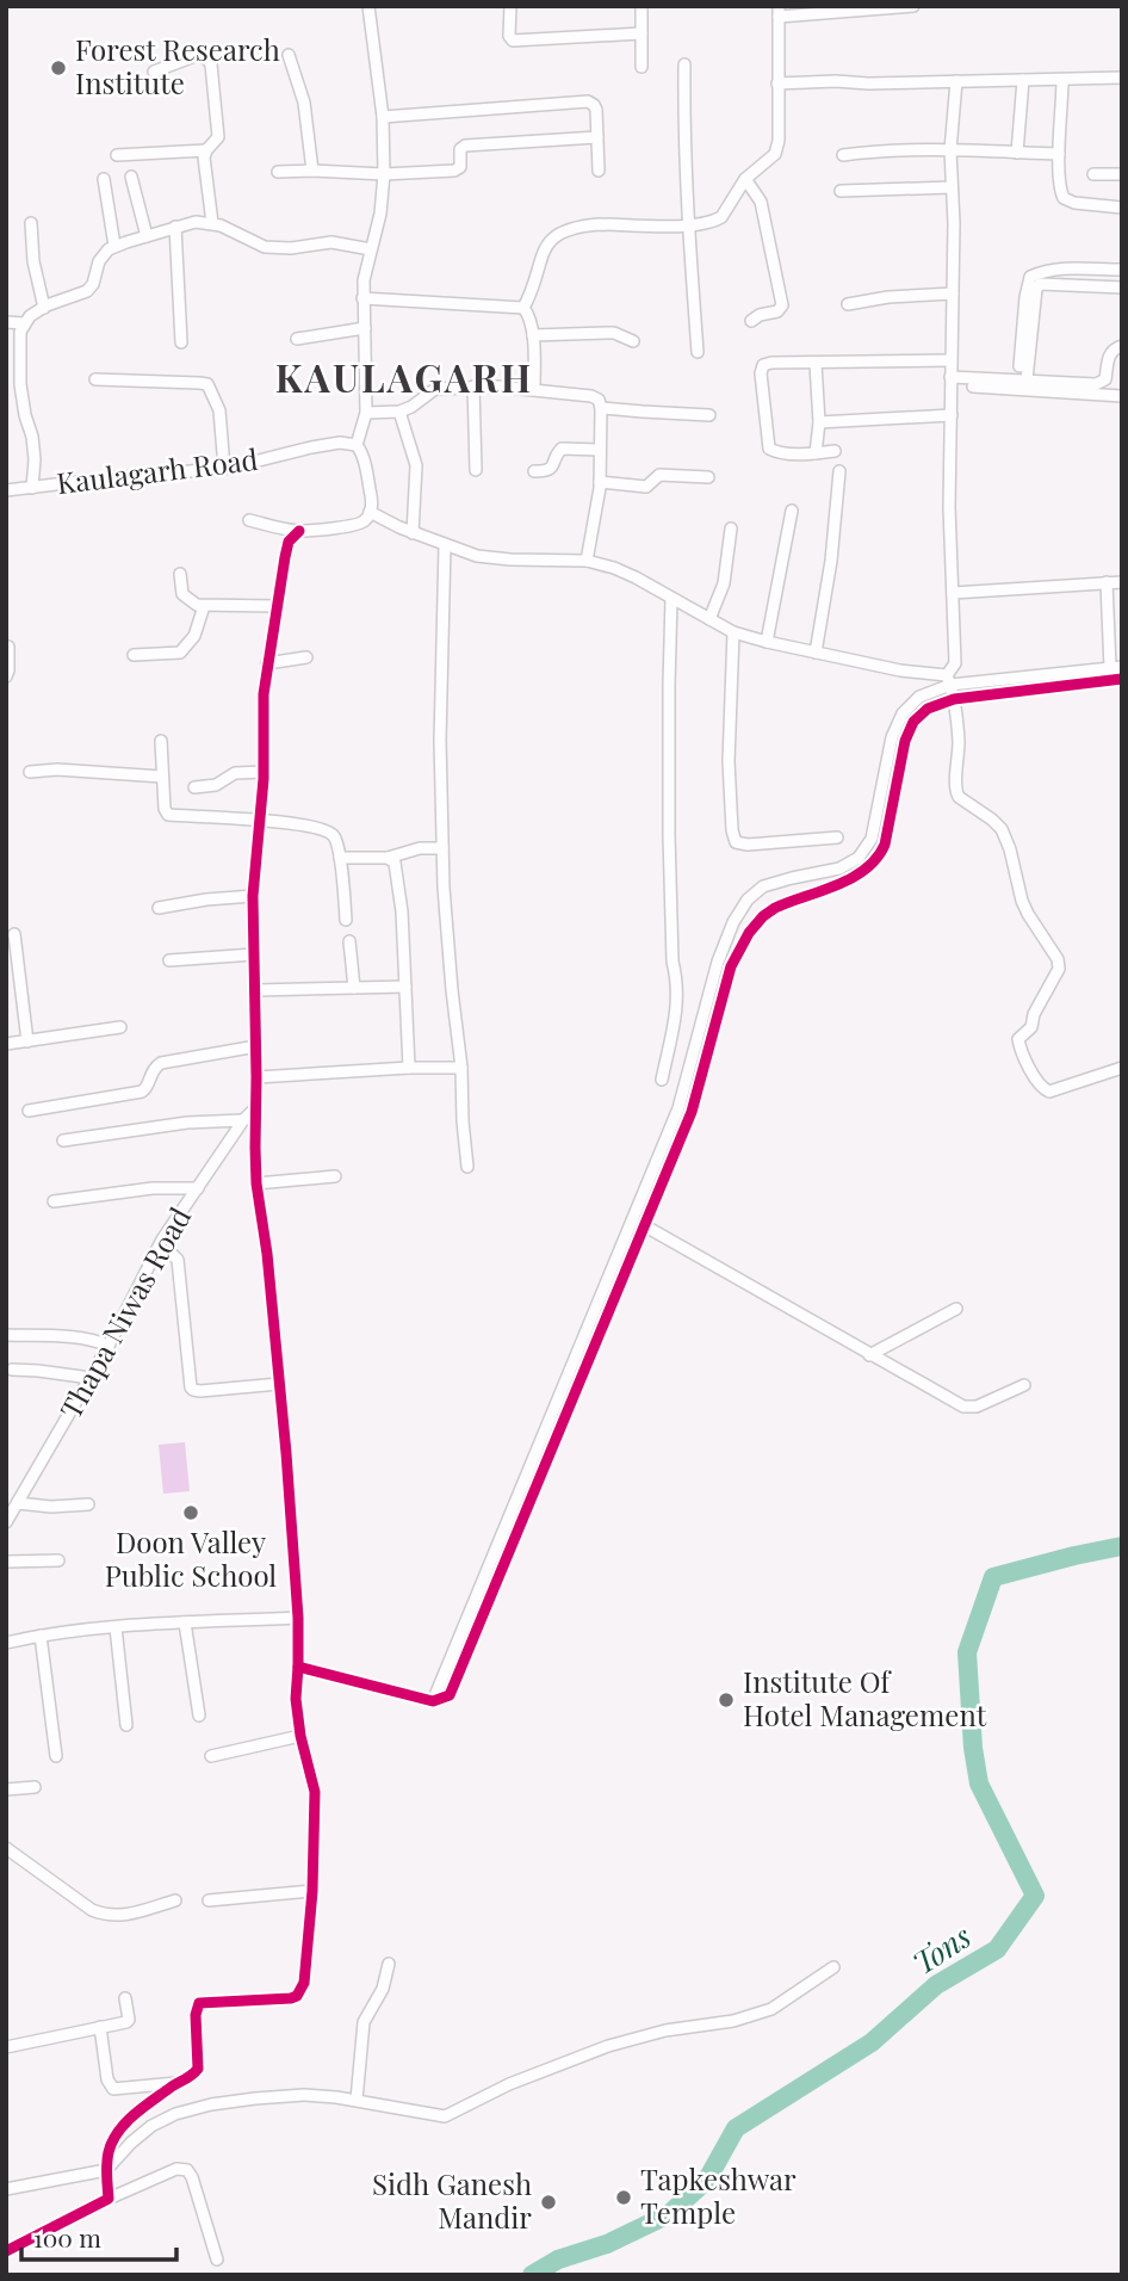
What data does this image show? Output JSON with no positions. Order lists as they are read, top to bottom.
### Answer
{
  "streets": {
    "street": ["Kaulagarh Road", "Thapa Niwas Road"]
  },
  "districts": ["KAULAGARH"],
  "water": ["Tons"],
  "places": [
    "Forest Research Institute",
    "Doon Valley Public School",
    "Institute Of Hotel Management",
    "Tapkeshwar Temple",
    "Sidh Ganesh Mandir"
  ],
  "scale_bar": "100 m"
}
